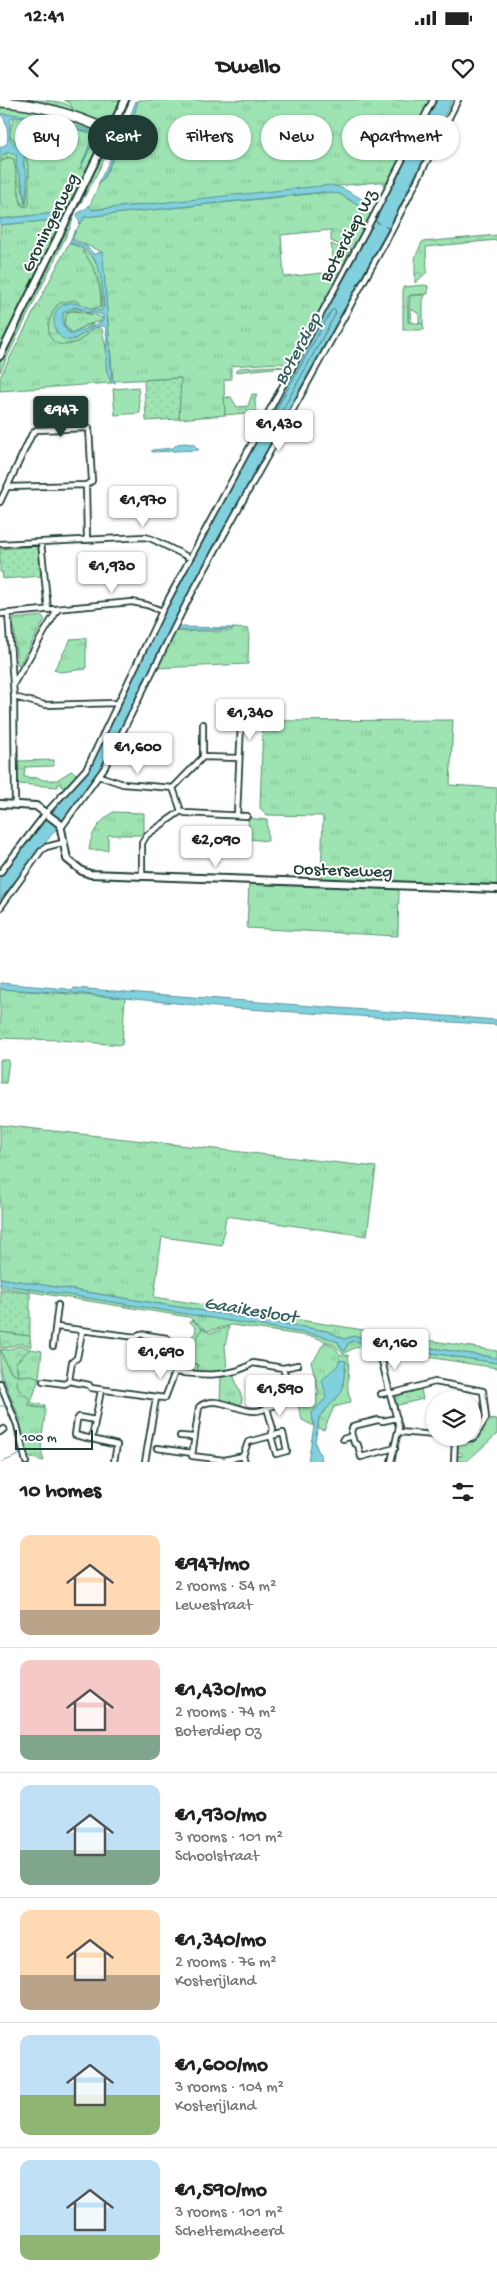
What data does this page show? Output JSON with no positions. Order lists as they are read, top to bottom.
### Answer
{
  "streets": {
    "street": ["Groningerweg", "Boterdiep Wz", "Oosterseweg"]
  },
  "water": ["Boterdiep", "Gaaikesloot"],
  "scale_bar": "100 m",
  "page": {
    "status": "12:41",
    "header": "Dwello",
    "chip": [
      "Buy",
      "Rent",
      "Filters",
      "New",
      "Apartment"
    ],
    "price": [
      "€947",
      "€1,430",
      "€1,970",
      "€1,930",
      "€1,340",
      "€1,600",
      "€2,090",
      "€1,160",
      "€1,690",
      "€1,590"
    ],
    "scale": "100 m",
    "heading": "10 homes",
    "list": [
      {
        "name": "€947/mo",
        "note": "2 rooms · 54 m² · Lewestraat"
      },
      {
        "name": "€1,430/mo",
        "note": "2 rooms · 74 m² · Boterdiep Oz"
      },
      {
        "name": "€1,930/mo",
        "note": "3 rooms · 101 m² · Schoolstraat"
      },
      {
        "name": "€1,340/mo",
        "note": "2 rooms · 76 m² · Kosterijland"
      },
      {
        "name": "€1,600/mo",
        "note": "3 rooms · 104 m² · Kosterijland"
      },
      {
        "name": "€1,590/mo",
        "note": "3 rooms · 101 m² · Scheltemaheerd"
      }
    ]
  }
}
